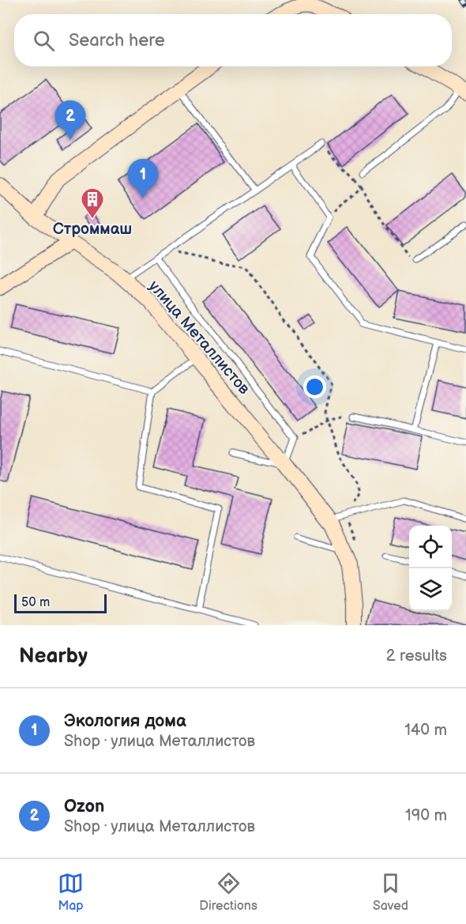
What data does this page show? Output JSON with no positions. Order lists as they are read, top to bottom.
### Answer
{
  "streets": {
    "main road": ["улица Металлистов"]
  },
  "places": {
    "building": ["Строммаш"]
  },
  "scale_bar": "50 m",
  "page": {
    "search": "Search here",
    "pins": ["2", "1"],
    "scale": "50 m",
    "heading": ["Nearby", "2 results"],
    "list": [
      {
        "mark": "1",
        "name": "Экология дома",
        "note": "Shop · улица Металлистов",
        "value": "140 m"
      },
      {
        "mark": "2",
        "name": "Ozon",
        "note": "Shop · улица Металлистов",
        "value": "190 m"
      }
    ],
    "nav": ["Map", "Directions", "Saved"]
  }
}
